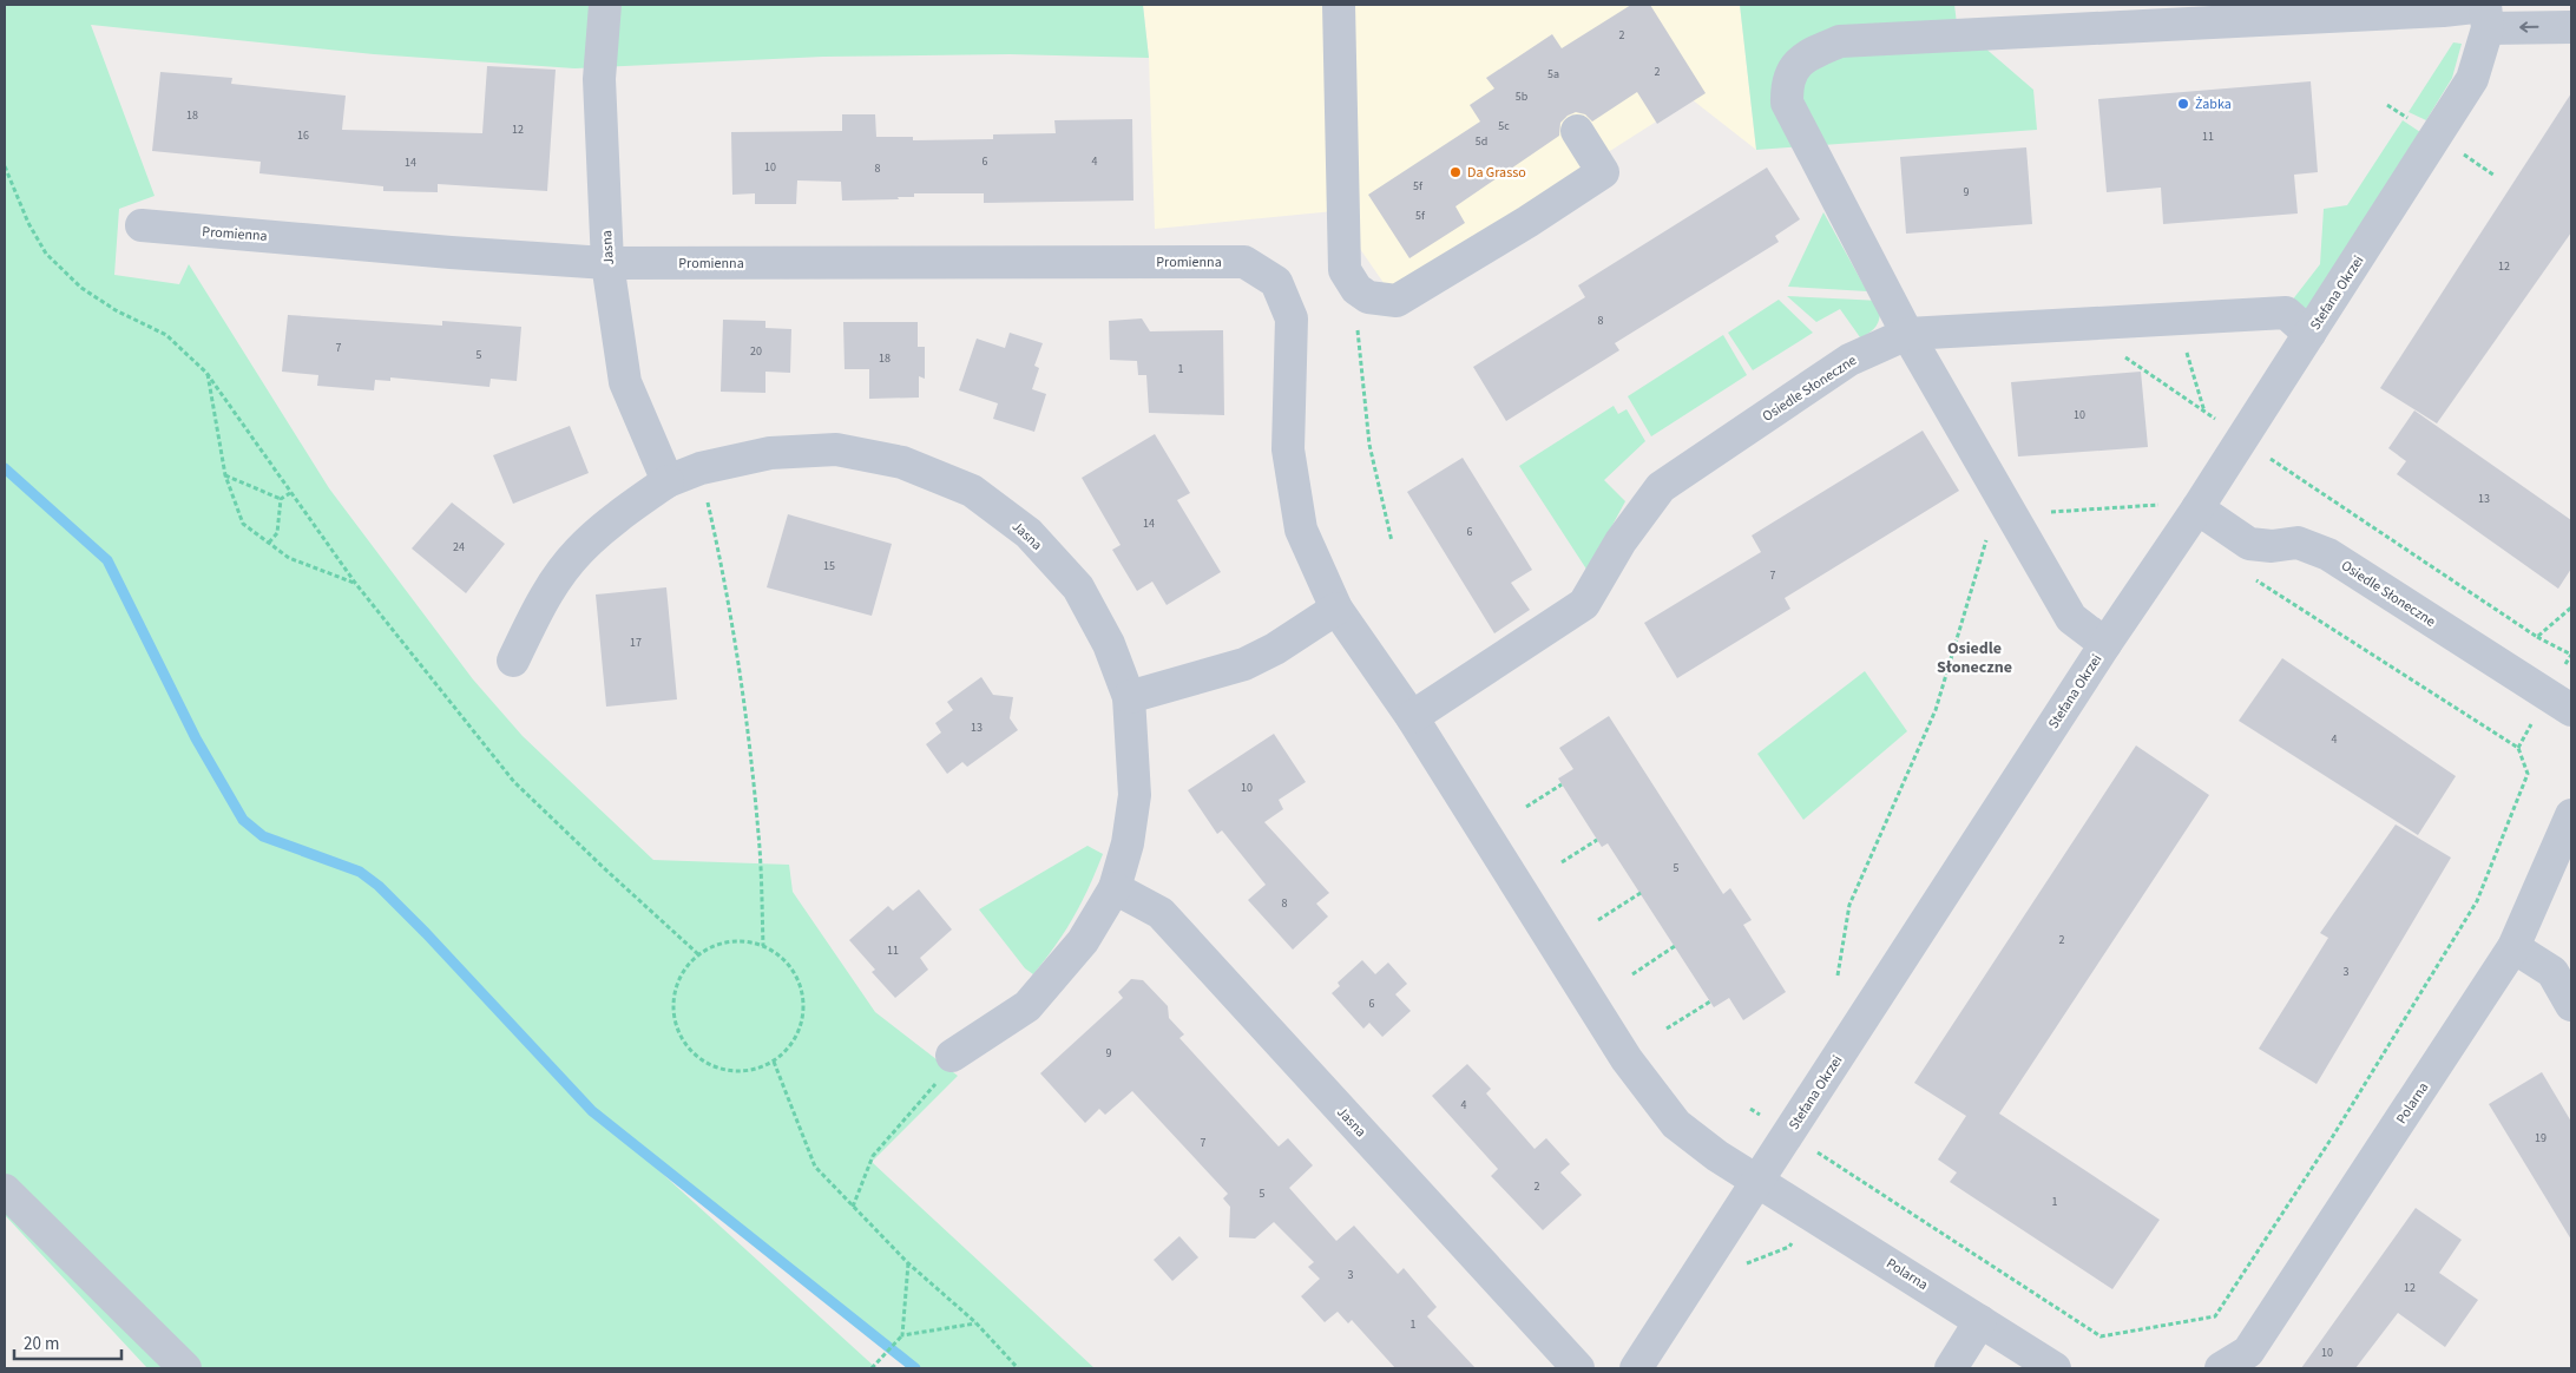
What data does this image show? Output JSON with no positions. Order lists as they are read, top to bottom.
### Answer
{
  "streets": {
    "street": [
      "Promienna",
      "Jasna",
      "Stefana Okrzei",
      "Osiedle Słoneczne",
      "Polarna"
    ]
  },
  "crossings": [
    ["Promienna", "Jasna"],
    ["Promienna", "Polarna"],
    ["Stefana Okrzei", "Osiedle Słoneczne"],
    ["Stefana Okrzei", "Polarna"],
    ["Osiedle Słoneczne", "Polarna"]
  ],
  "districts": ["Osiedle Słoneczne"],
  "places": ["Żabka", "Da Grasso"],
  "house_numbers": [
    "2",
    "2",
    "5a",
    "5b",
    "18",
    "5c",
    "12",
    "16",
    "11",
    "5d",
    "6",
    "4",
    "14",
    "10",
    "8",
    "5f",
    "9",
    "5f",
    "12",
    "8",
    "7",
    "20",
    "5",
    "18",
    "1",
    "10",
    "13",
    "14",
    "6",
    "24",
    "15",
    "7",
    "17",
    "13",
    "4",
    "10",
    "5",
    "8",
    "2",
    "11",
    "3",
    "6",
    "9",
    "4",
    "19",
    "7",
    "2",
    "5",
    "1",
    "3",
    "12",
    "1",
    "10"
  ],
  "scale_bar": "20 m"
}
